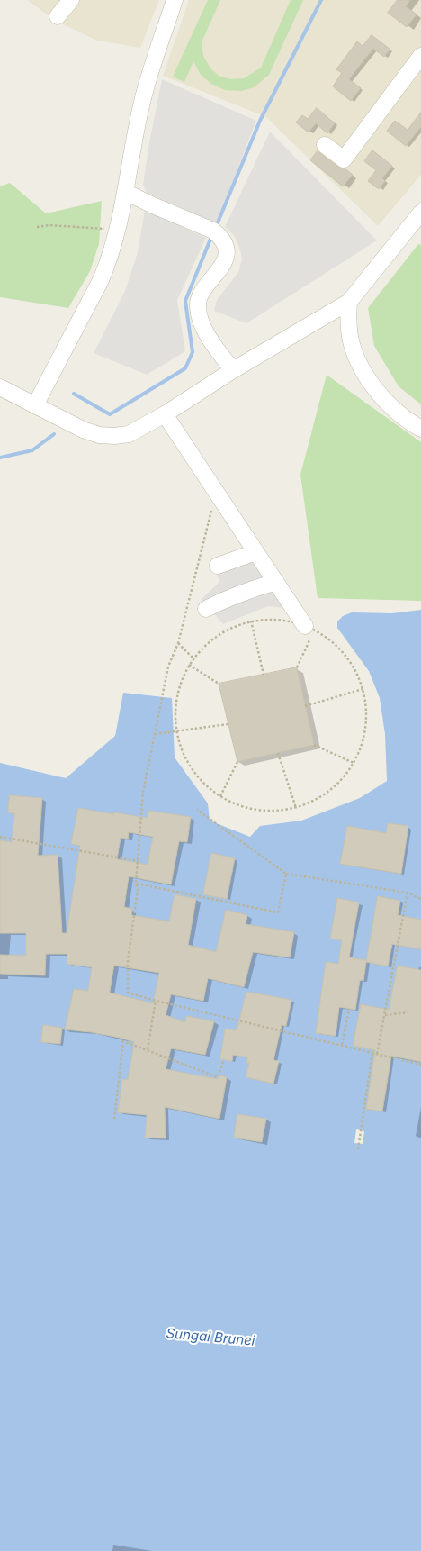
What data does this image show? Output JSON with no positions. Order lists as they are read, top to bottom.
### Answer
{
  "water": ["Sungai Brunei"]
}
